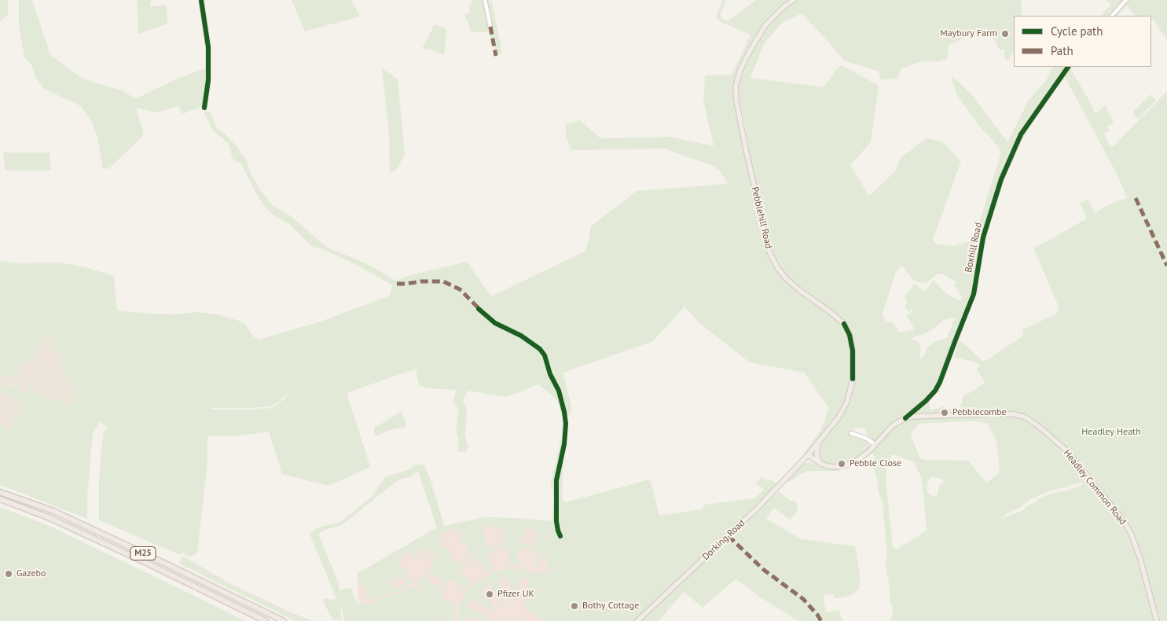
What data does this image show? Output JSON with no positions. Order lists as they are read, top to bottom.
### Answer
{
  "streets": {
    "highway": ["M25"],
    "main road": ["Pebblehill Road", "Headley Common Road", "Dorking Road"],
    "street": ["Boxhill Road"]
  },
  "crossings": [
    ["Pebblehill Road", "Headley Common Road"],
    ["Pebblehill Road", "Dorking Road"],
    ["Boxhill Road", "Headley Common Road"],
    ["Headley Common Road", "Dorking Road"]
  ],
  "parks": ["Headley Heath"],
  "places": [
    "Maybury Farm",
    "Pebblecombe",
    "Pebble Close",
    "Gazebo",
    "Pfizer UK",
    "Bothy Cottage"
  ],
  "legend": ["Cycle path", "Path"]
}
